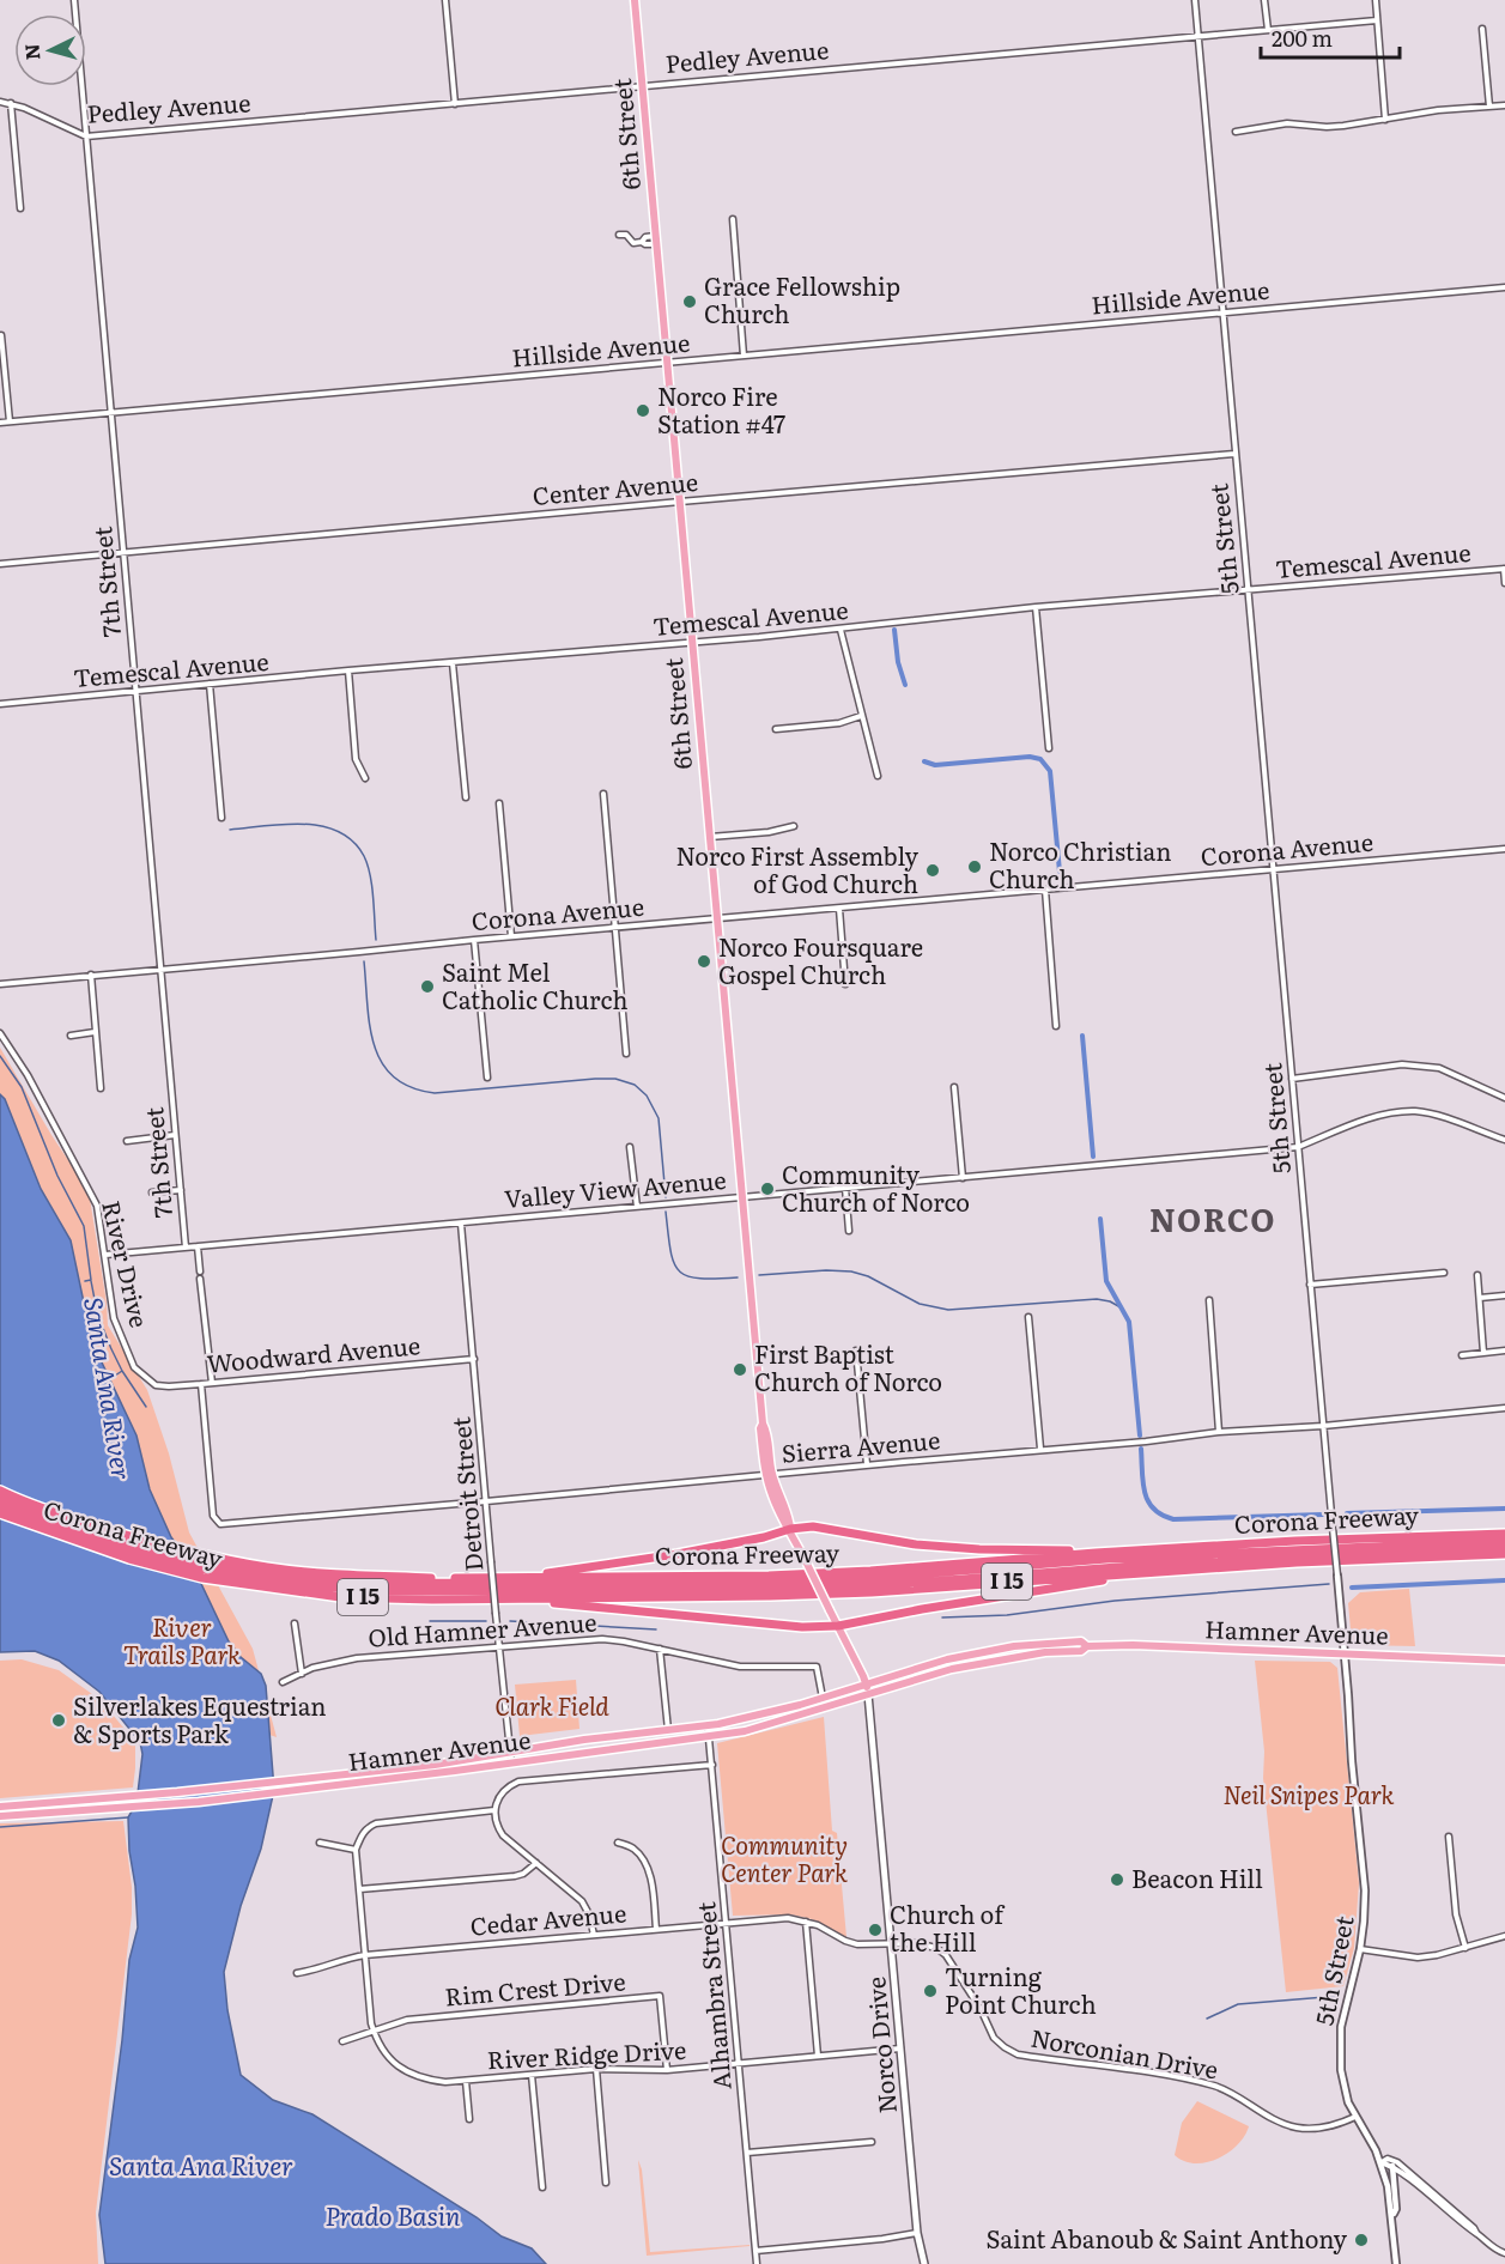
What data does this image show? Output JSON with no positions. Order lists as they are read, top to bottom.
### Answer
{
  "streets": {
    "highway": ["Corona Freeway", "I 15"],
    "main road": ["6th Street", "Hamner Avenue", "Norco Drive"],
    "street": [
      "Pedley Avenue",
      "Hillside Avenue",
      "Center Avenue",
      "5th Street",
      "Temescal Avenue",
      "7th Street",
      "Corona Avenue",
      "Valley View Avenue",
      "River Drive",
      "Woodward Avenue",
      "Sierra Avenue",
      "Detroit Street",
      "Old Hamner Avenue",
      "Cedar Avenue",
      "Rim Crest Drive",
      "Alhambra Street",
      "Norconian Drive",
      "River Ridge Drive"
    ]
  },
  "crossings": [
    ["Pedley Avenue", "6th Street"],
    ["Pedley Avenue", "5th Street"],
    ["Pedley Avenue", "7th Street"],
    ["6th Street", "Hillside Avenue"],
    ["6th Street", "Center Avenue"],
    ["6th Street", "Temescal Avenue"],
    ["6th Street", "Corona Avenue"],
    ["6th Street", "Valley View Avenue"],
    ["6th Street", "Sierra Avenue"],
    ["6th Street", "Hamner Avenue"],
    ["6th Street", "Norco Drive"],
    ["Hillside Avenue", "5th Street"],
    ["Hillside Avenue", "7th Street"],
    ["Center Avenue", "5th Street"],
    ["Center Avenue", "7th Street"],
    ["5th Street", "Temescal Avenue"],
    ["5th Street", "Corona Avenue"],
    ["5th Street", "Valley View Avenue"],
    ["5th Street", "Sierra Avenue"],
    ["5th Street", "Hamner Avenue"],
    ["5th Street", "Norconian Drive"],
    ["Temescal Avenue", "7th Street"],
    ["7th Street", "Corona Avenue"],
    ["7th Street", "Valley View Avenue"],
    ["Valley View Avenue", "River Drive"],
    ["Valley View Avenue", "Detroit Street"],
    ["River Drive", "Woodward Avenue"],
    ["Woodward Avenue", "Sierra Avenue"],
    ["Woodward Avenue", "Detroit Street"],
    ["Sierra Avenue", "Detroit Street"],
    ["Detroit Street", "Old Hamner Avenue"],
    ["Detroit Street", "Hamner Avenue"],
    ["Old Hamner Avenue", "Hamner Avenue"],
    ["Hamner Avenue", "Alhambra Street"],
    ["Hamner Avenue", "Norco Drive"],
    ["Cedar Avenue", "Alhambra Street"],
    ["Cedar Avenue", "Norconian Drive"],
    ["Cedar Avenue", "River Ridge Drive"],
    ["Rim Crest Drive", "River Ridge Drive"],
    ["Alhambra Street", "River Ridge Drive"],
    ["Norco Drive", "Norconian Drive"],
    ["Norco Drive", "River Ridge Drive"]
  ],
  "districts": ["NORCO"],
  "water": ["Santa Ana River", "Prado Basin"],
  "parks": [
    "River Trails Park",
    "Clark Field",
    "Neil Snipes Park",
    "Community Center Park"
  ],
  "places": [
    "Grace Fellowship Church",
    "Norco Fire Station #47",
    "Norco Christian Church",
    "Norco First Assembly of God Church",
    "Norco Foursquare Gospel Church",
    "Saint Mel Catholic Church",
    "Community Church of Norco",
    "First Baptist Church of Norco",
    "Silverlakes Equestrian & Sports Park",
    "Beacon Hill",
    "Church of the Hill",
    "Turning Point Church",
    "Saint Abanoub & Saint Anthony"
  ],
  "scale_bar": "200 m",
  "north": "left"
}
